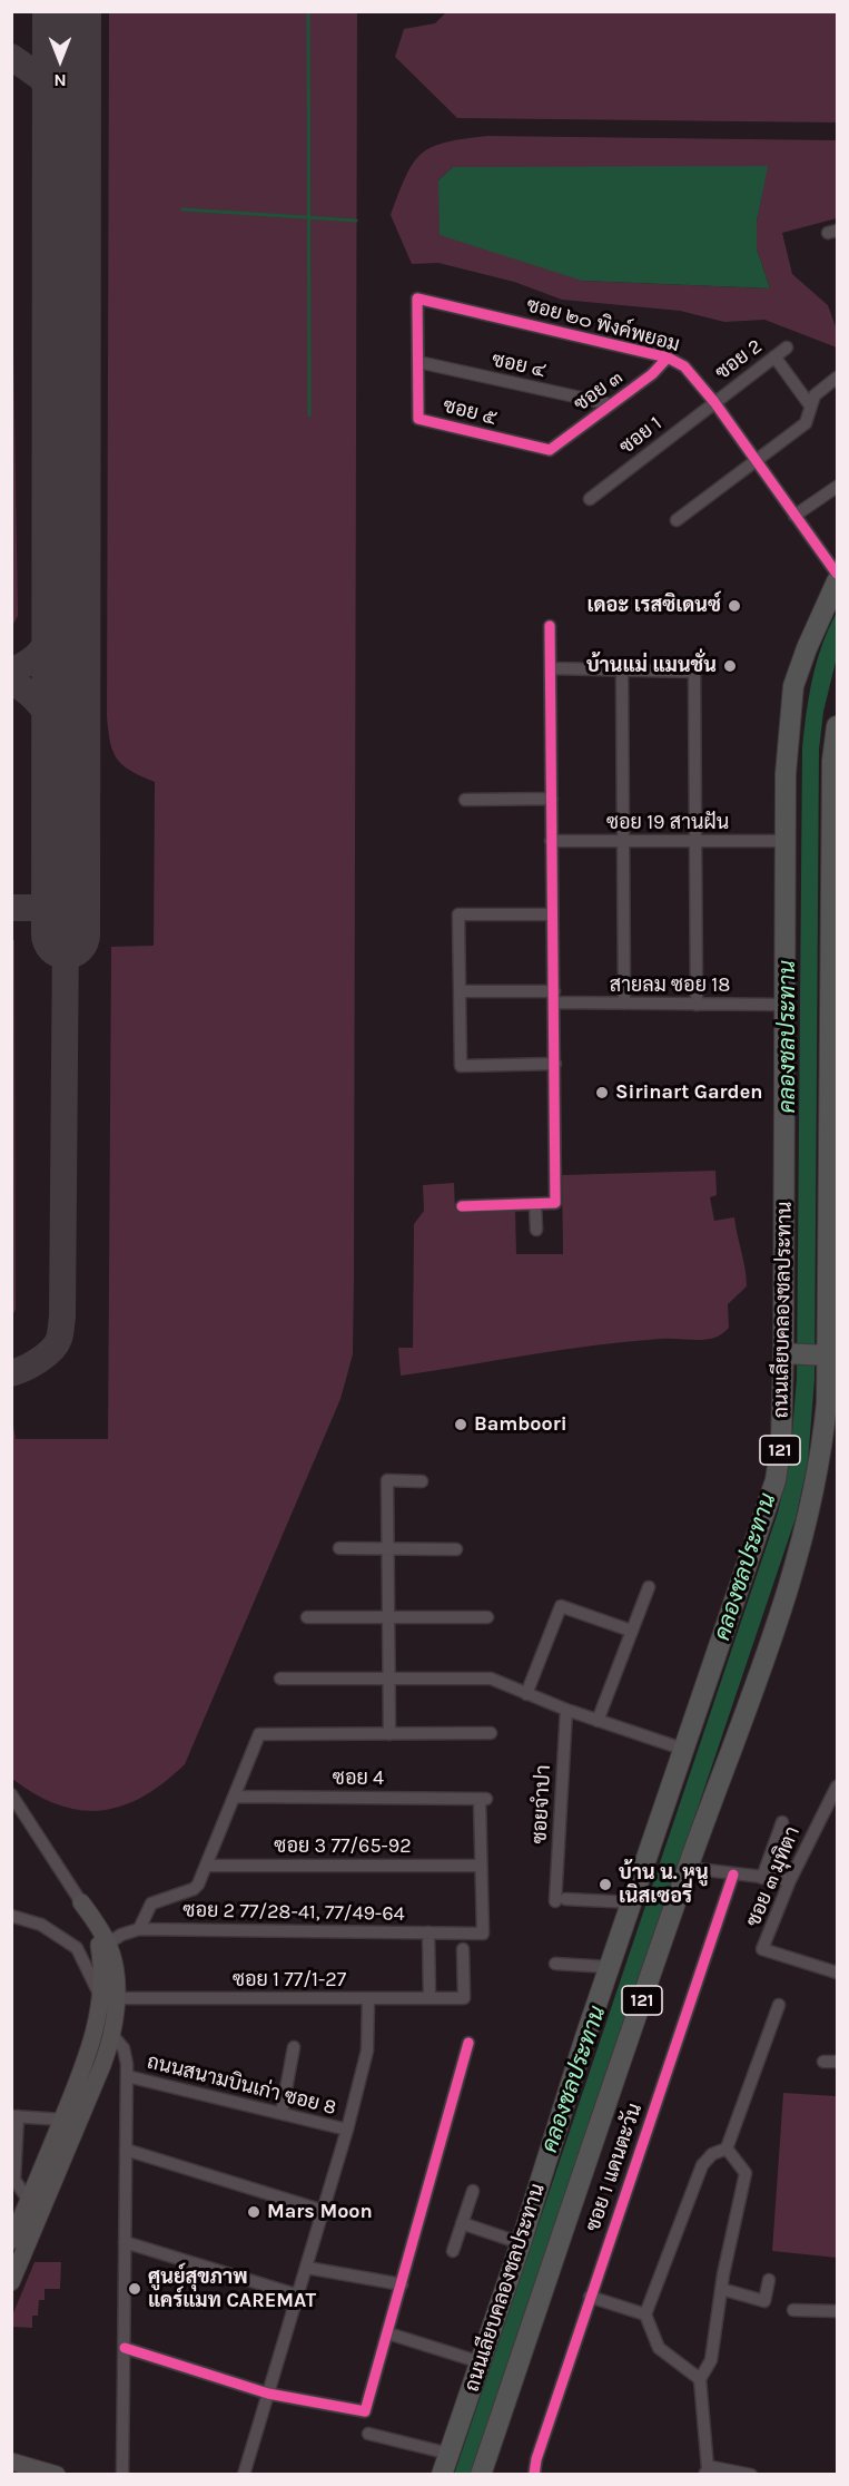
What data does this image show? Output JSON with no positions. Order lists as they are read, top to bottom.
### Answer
{
  "streets": {
    "main road": ["ถนนเลียบคลองชลประทาน", "121"],
    "street": [
      "ซอย ๒๐ พิงค์พยอม",
      "ซอย 2",
      "ซอย ๔",
      "ซอย ๓",
      "ซอย ๕",
      "ซอย 1",
      "ซอย 19 สานฝัน",
      "สายลม ซอย 18",
      "ซอย 4",
      "ซอยจำปา",
      "ซอย 3 77/65-92",
      "ซอย ๓ มุทิตา",
      "ซอย 2 77/28-41, 77/49-64",
      "ซอย 1 77/1-27",
      "ถนนสนามบินเก่า ซอย 8",
      "ซอย 1 แดนตะวัน"
    ]
  },
  "crossings": [
    ["ซอย ๒๐ พิงค์พยอม", "ซอย 2"],
    ["ซอย ๒๐ พิงค์พยอม", "ซอย ๓"],
    ["ซอย ๒๐ พิงค์พยอม", "ซอย ๕"],
    ["ซอย ๒๐ พิงค์พยอม", "ซอย 1"],
    ["ซอย 2", "ซอย 1"],
    ["ซอย ๔", "ซอย ๓"],
    ["ซอย ๔", "ซอย ๕"],
    ["ซอย ๓", "ซอย ๕"],
    ["ซอย 19 สานฝัน", "ถนนเลียบคลองชลประทาน"],
    ["สายลม ซอย 18", "ถนนเลียบคลองชลประทาน"],
    ["ถนนเลียบคลองชลประทาน", "ซอยจำปา"],
    ["ซอย 4", "ซอย 3 77/65-92"],
    ["ซอย 4", "ซอย 2 77/28-41, 77/49-64"],
    ["ซอย 3 77/65-92", "ซอย 2 77/28-41, 77/49-64"]
  ],
  "water": ["คลองชลประทาน"],
  "places": [
    "เดอะ เรสซิเดนซ์",
    "บ้านแม่ แมนชั่น",
    "Sirinart Garden",
    "Bamboori",
    "บ้าน น. หนู เนิสเซอรี่",
    "Mars Moon",
    "ศูนย์สุขภาพ แคร์แมท CAREMAT"
  ],
  "north": "bottom"
}
